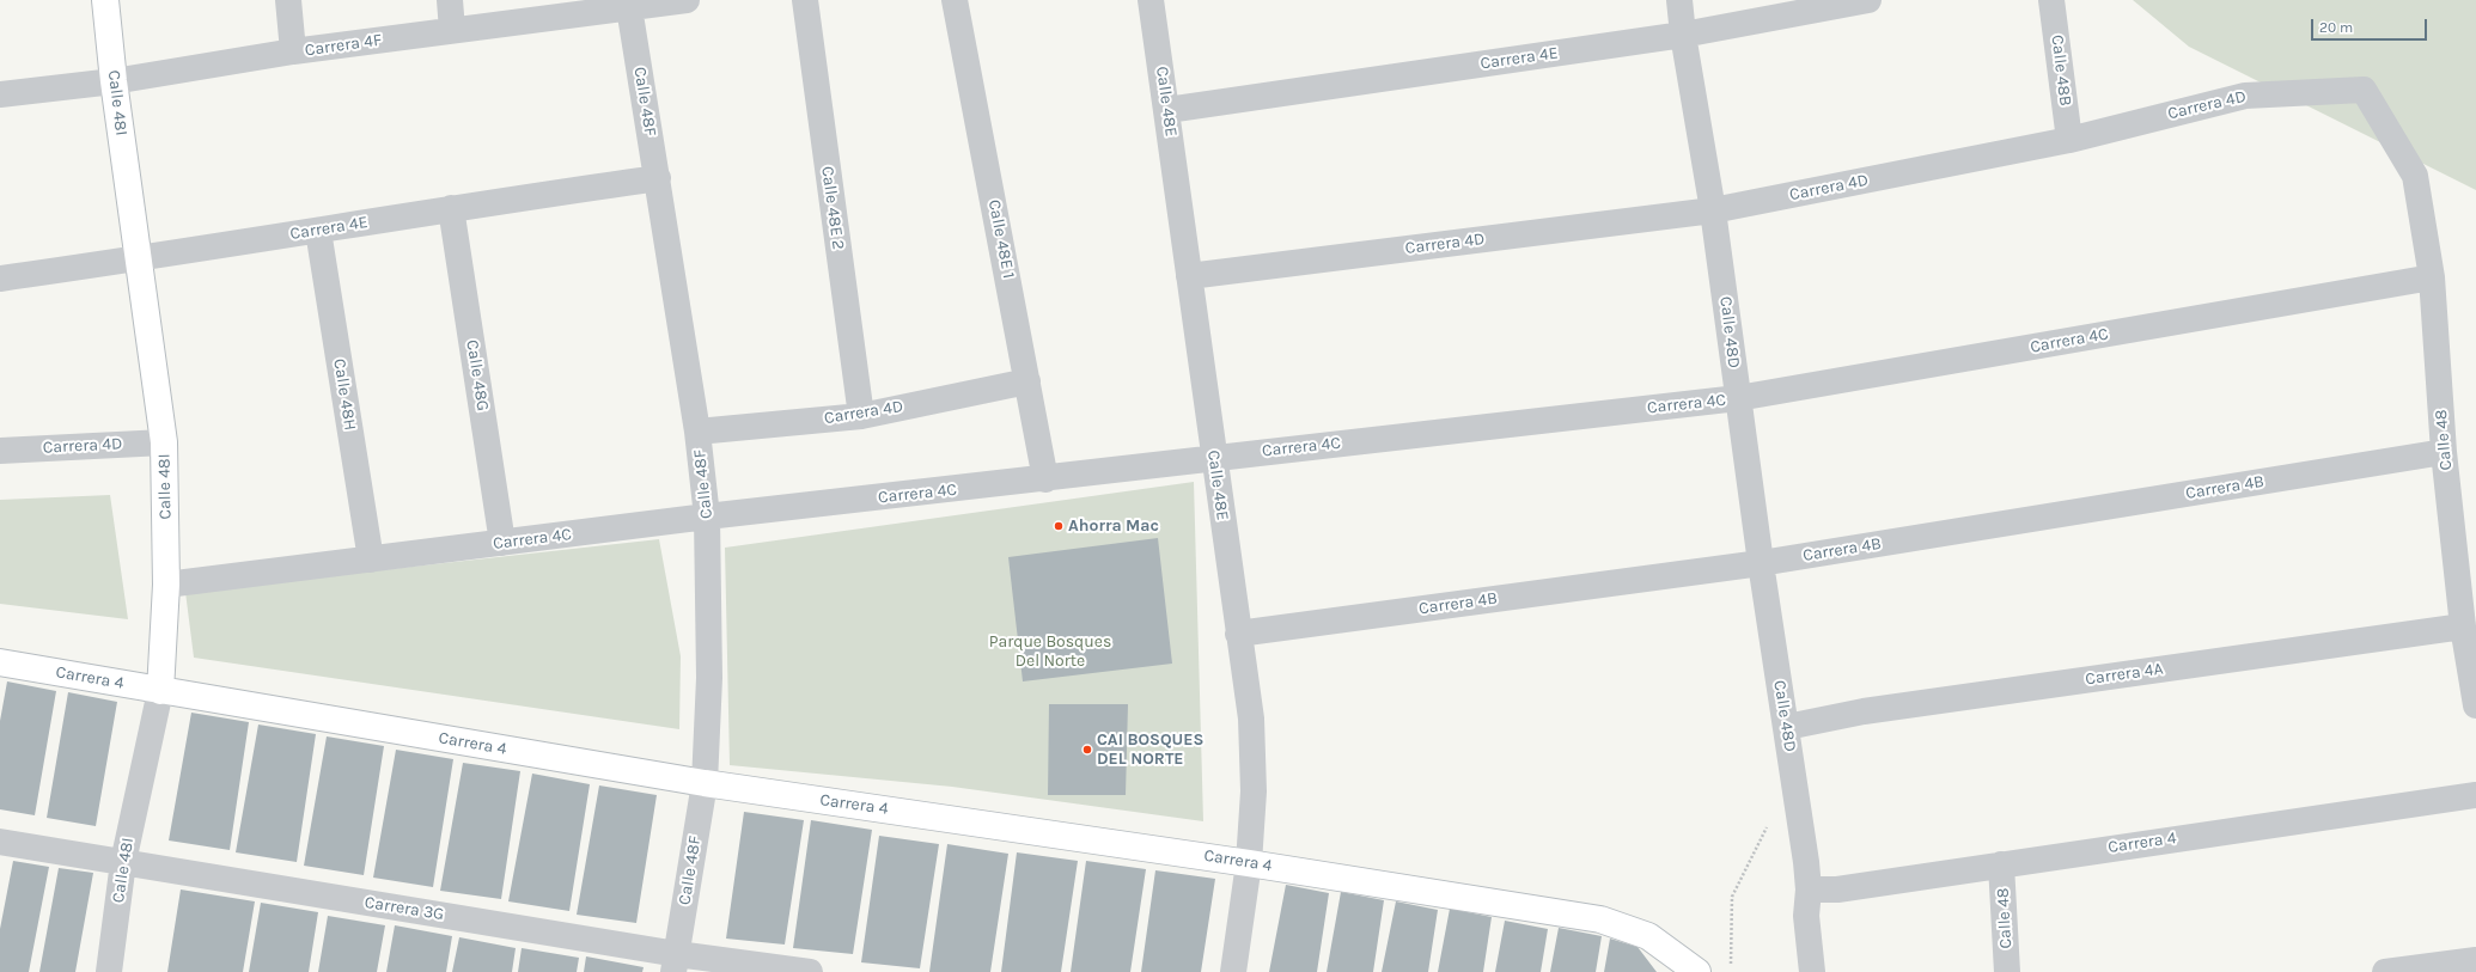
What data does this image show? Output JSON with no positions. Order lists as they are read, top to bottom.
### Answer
{
  "streets": {
    "main road": ["Calle 48I", "Carrera 4"],
    "street": [
      "Carrera 4F",
      "Carrera 4E",
      "Calle 48B",
      "Calle 48F",
      "Calle 48E",
      "Carrera 4D",
      "Calle 48E 2",
      "Calle 48E 1",
      "Calle 48D",
      "Carrera 4C",
      "Calle 48G",
      "Calle 48H",
      "Calle 48",
      "Carrera 4B",
      "Carrera 4A",
      "Carrera 3G"
    ]
  },
  "crossings": [
    ["Carrera 4F", "Calle 48F"],
    ["Carrera 4F", "Calle 48I"],
    ["Carrera 4E", "Calle 48F"],
    ["Carrera 4E", "Calle 48E"],
    ["Carrera 4E", "Calle 48I"],
    ["Carrera 4E", "Calle 48D"],
    ["Carrera 4E", "Calle 48G"],
    ["Carrera 4E", "Calle 48H"],
    ["Calle 48B", "Carrera 4D"],
    ["Calle 48F", "Carrera 4D"],
    ["Calle 48F", "Carrera 4C"],
    ["Calle 48F", "Carrera 4"],
    ["Calle 48F", "Carrera 3G"],
    ["Calle 48E", "Carrera 4D"],
    ["Calle 48E", "Carrera 4C"],
    ["Calle 48E", "Carrera 4B"],
    ["Calle 48E", "Carrera 4"],
    ["Calle 48I", "Carrera 4D"],
    ["Calle 48I", "Carrera 4C"],
    ["Calle 48I", "Carrera 4"],
    ["Calle 48I", "Carrera 3G"],
    ["Carrera 4D", "Calle 48E 2"],
    ["Carrera 4D", "Calle 48E 1"],
    ["Carrera 4D", "Calle 48D"],
    ["Carrera 4D", "Calle 48"],
    ["Calle 48E 1", "Carrera 4C"],
    ["Calle 48D", "Carrera 4C"],
    ["Calle 48D", "Carrera 4B"],
    ["Calle 48D", "Carrera 4A"],
    ["Calle 48D", "Carrera 4"],
    ["Carrera 4C", "Calle 48G"],
    ["Carrera 4C", "Calle 48H"],
    ["Carrera 4C", "Calle 48"],
    ["Calle 48", "Carrera 4B"],
    ["Calle 48", "Carrera 4A"],
    ["Calle 48", "Carrera 4"]
  ],
  "parks": ["Parque Bosques Del Norte"],
  "places": ["Ahorra Mac", "CAI BOSQUES DEL NORTE"],
  "scale_bar": "20 m"
}
